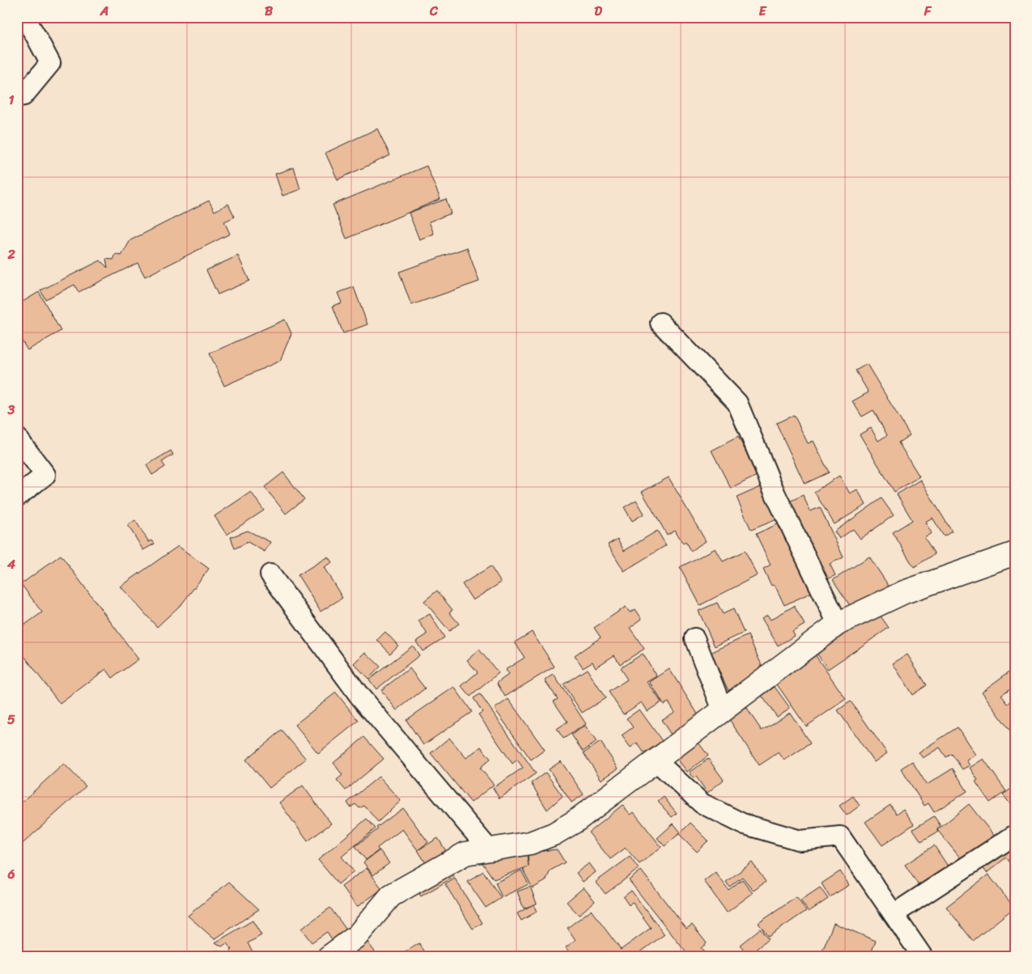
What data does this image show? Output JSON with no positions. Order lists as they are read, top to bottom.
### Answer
{
  "grid": {
    "columns": [
      "A",
      "B",
      "C",
      "D",
      "E",
      "F"
    ],
    "rows": [
      "1",
      "2",
      "3",
      "4",
      "5",
      "6"
    ]
  }
}
